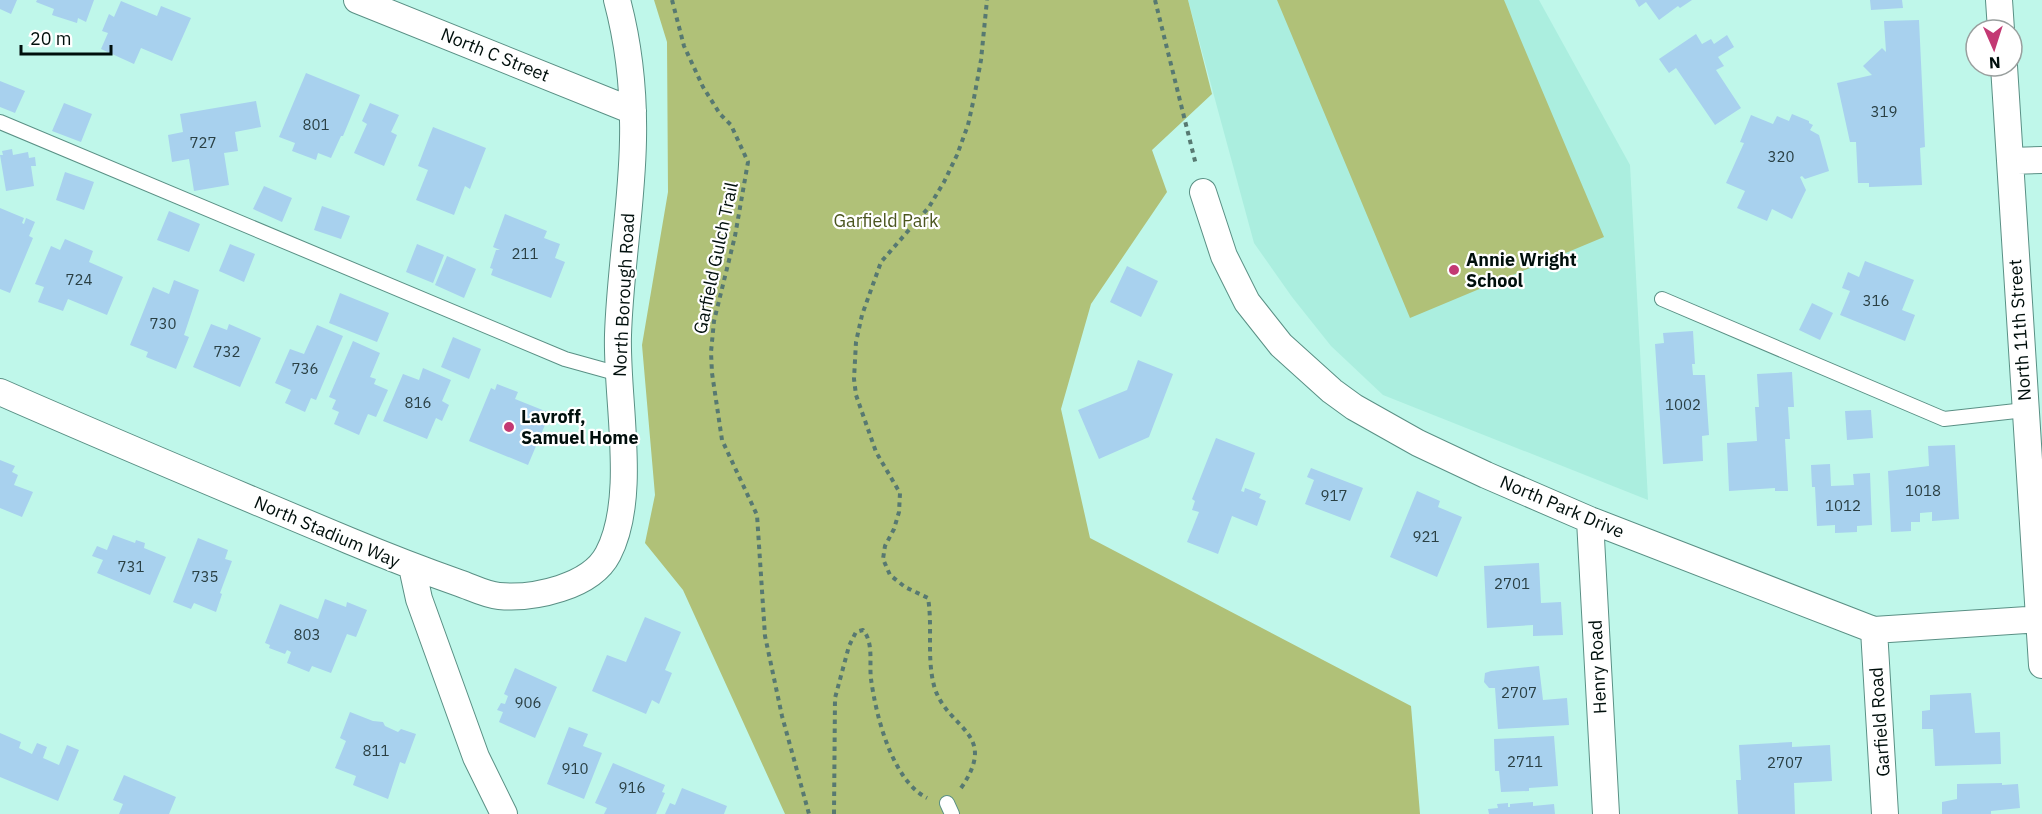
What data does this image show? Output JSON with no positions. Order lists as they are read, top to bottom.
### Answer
{
  "streets": {
    "street": [
      "North C Street",
      "North Borough Road",
      "North 11th Street",
      "North Park Drive",
      "North Stadium Way",
      "Henry Road",
      "Garfield Road"
    ],
    "path": ["Garfield Gulch Trail"]
  },
  "crossings": [
    ["North C Street", "North Borough Road"],
    ["North Borough Road", "North Stadium Way"],
    ["North 11th Street", "North Park Drive"],
    ["North Park Drive", "Henry Road"],
    ["North Park Drive", "Garfield Road"]
  ],
  "parks": ["Garfield Park"],
  "places": ["Annie Wright School", "Lavroff, Samuel Home"],
  "house_numbers": [
    "319",
    "801",
    "727",
    "320",
    "211",
    "724",
    "316",
    "730",
    "732",
    "736",
    "816",
    "1002",
    "1018",
    "917",
    "1012",
    "921",
    "731",
    "735",
    "2701",
    "803",
    "2707",
    "906",
    "811",
    "2711",
    "2707",
    "910",
    "916"
  ],
  "scale_bar": "20 m",
  "north": "bottom"
}
